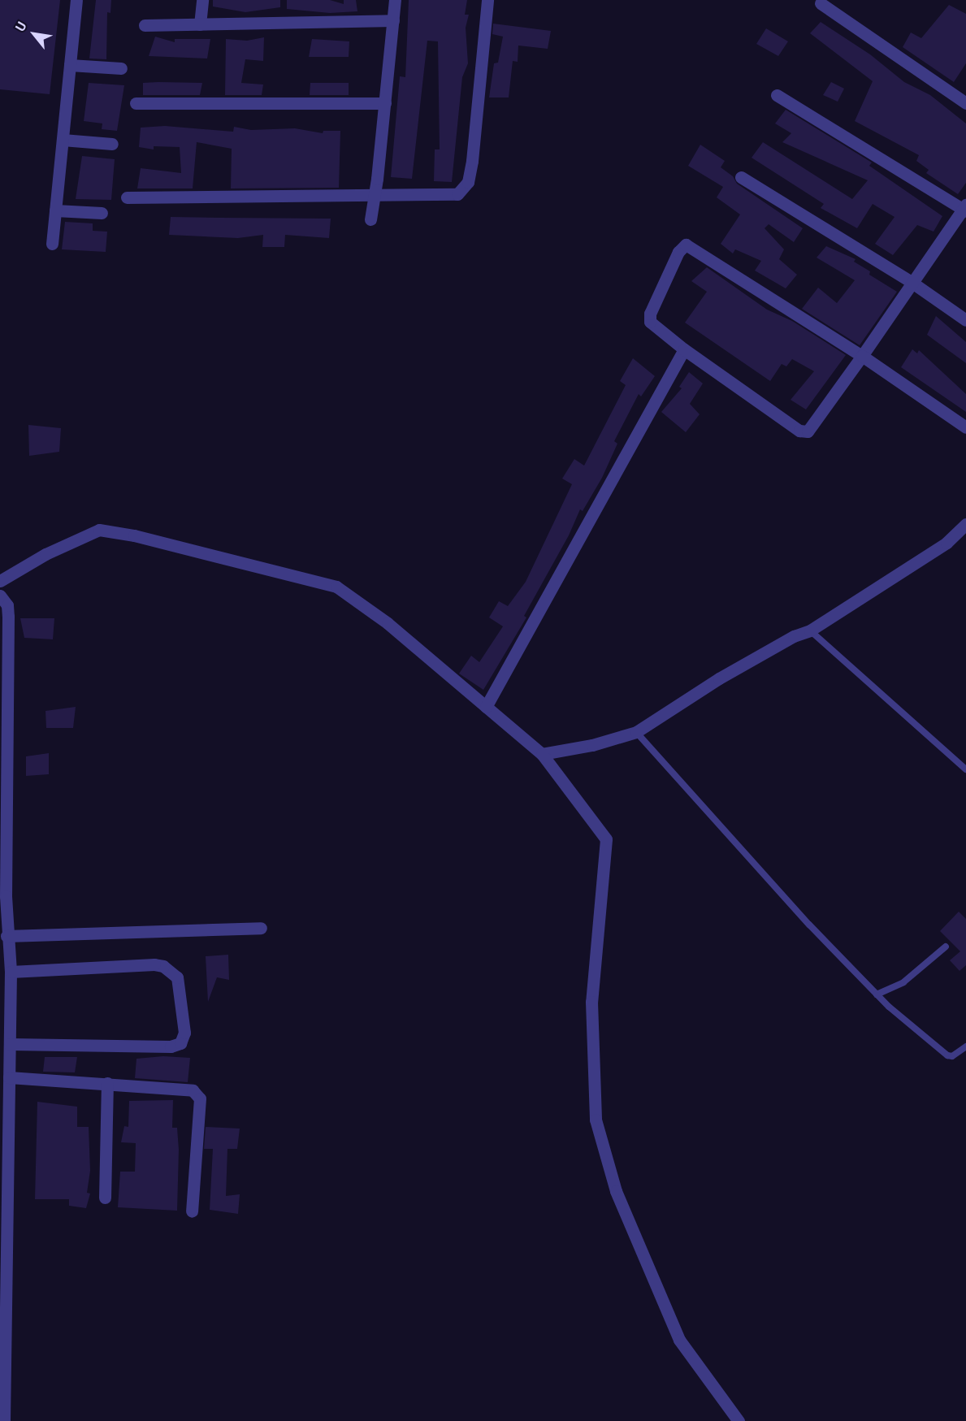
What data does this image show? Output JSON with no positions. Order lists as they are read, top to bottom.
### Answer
{
  "north": "top left"
}
